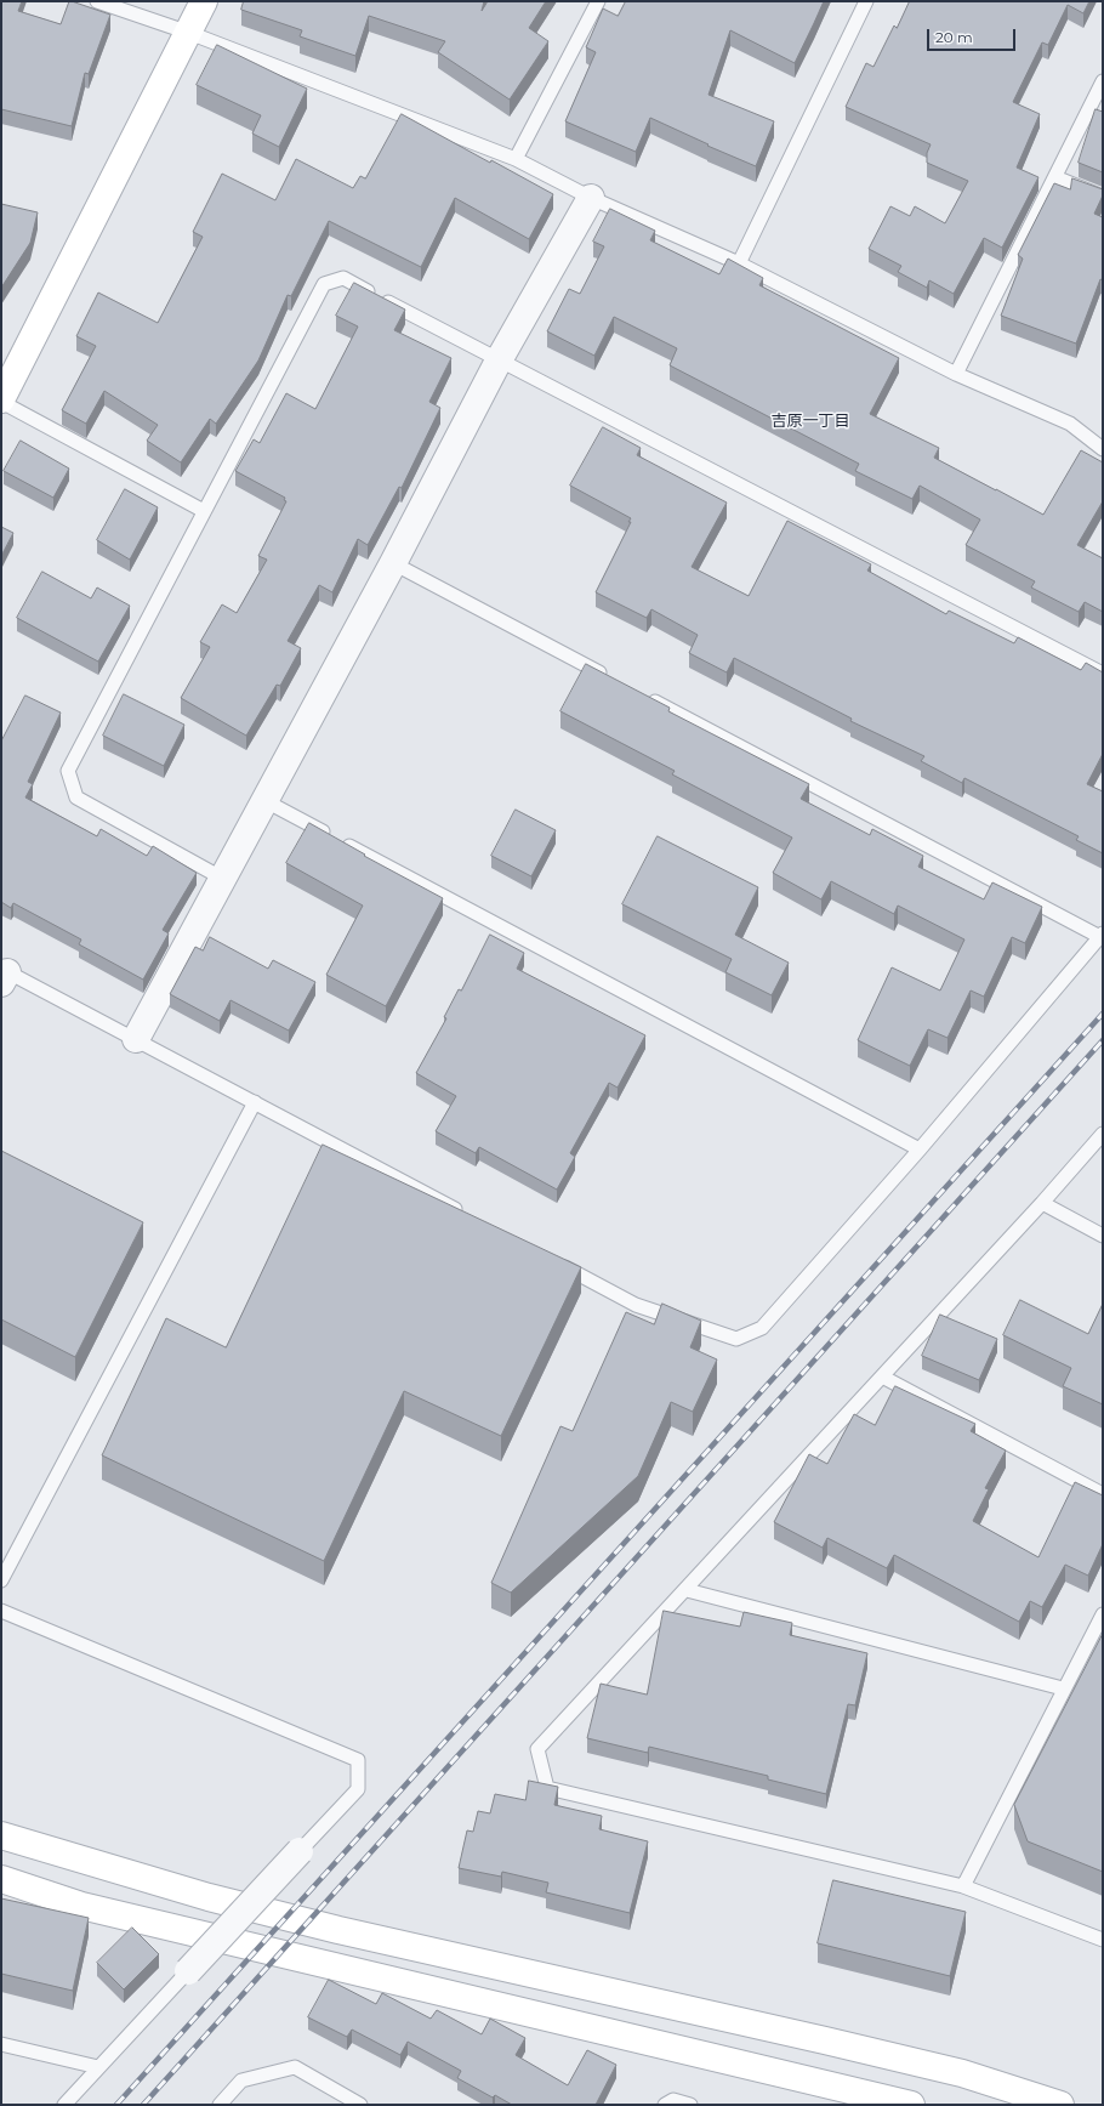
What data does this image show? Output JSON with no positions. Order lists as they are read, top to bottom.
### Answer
{
  "districts": ["吉原一丁目"],
  "scale_bar": "20 m"
}
